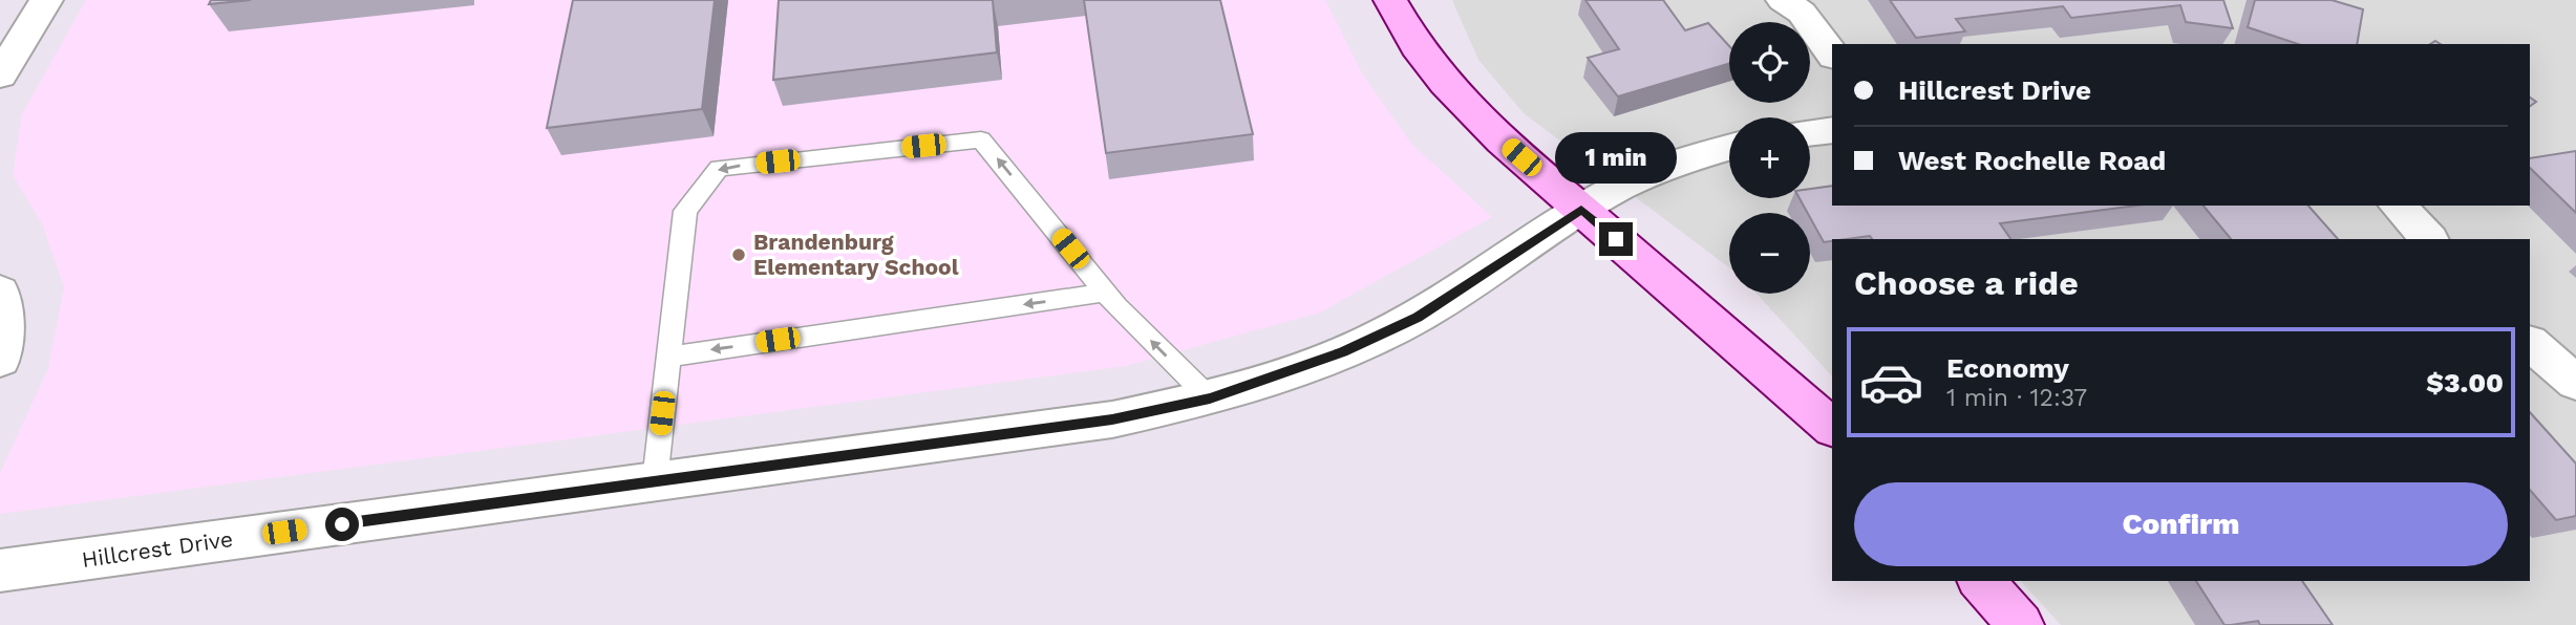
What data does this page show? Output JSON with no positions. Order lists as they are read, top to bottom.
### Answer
{
  "streets": {
    "street": ["Hillcrest Drive"]
  },
  "places": ["Brandenburg Elementary School"],
  "page": {
    "map_buttons": ["+", "−"],
    "banner": ["Hillcrest Drive", "West Rochelle Road"],
    "bubble": "1 min",
    "heading": "Choose a ride",
    "list": [
      {
        "name": "Economy",
        "note": "1 min · 12:37",
        "value": "$3.00"
      }
    ],
    "buttons": "Confirm"
  }
}
